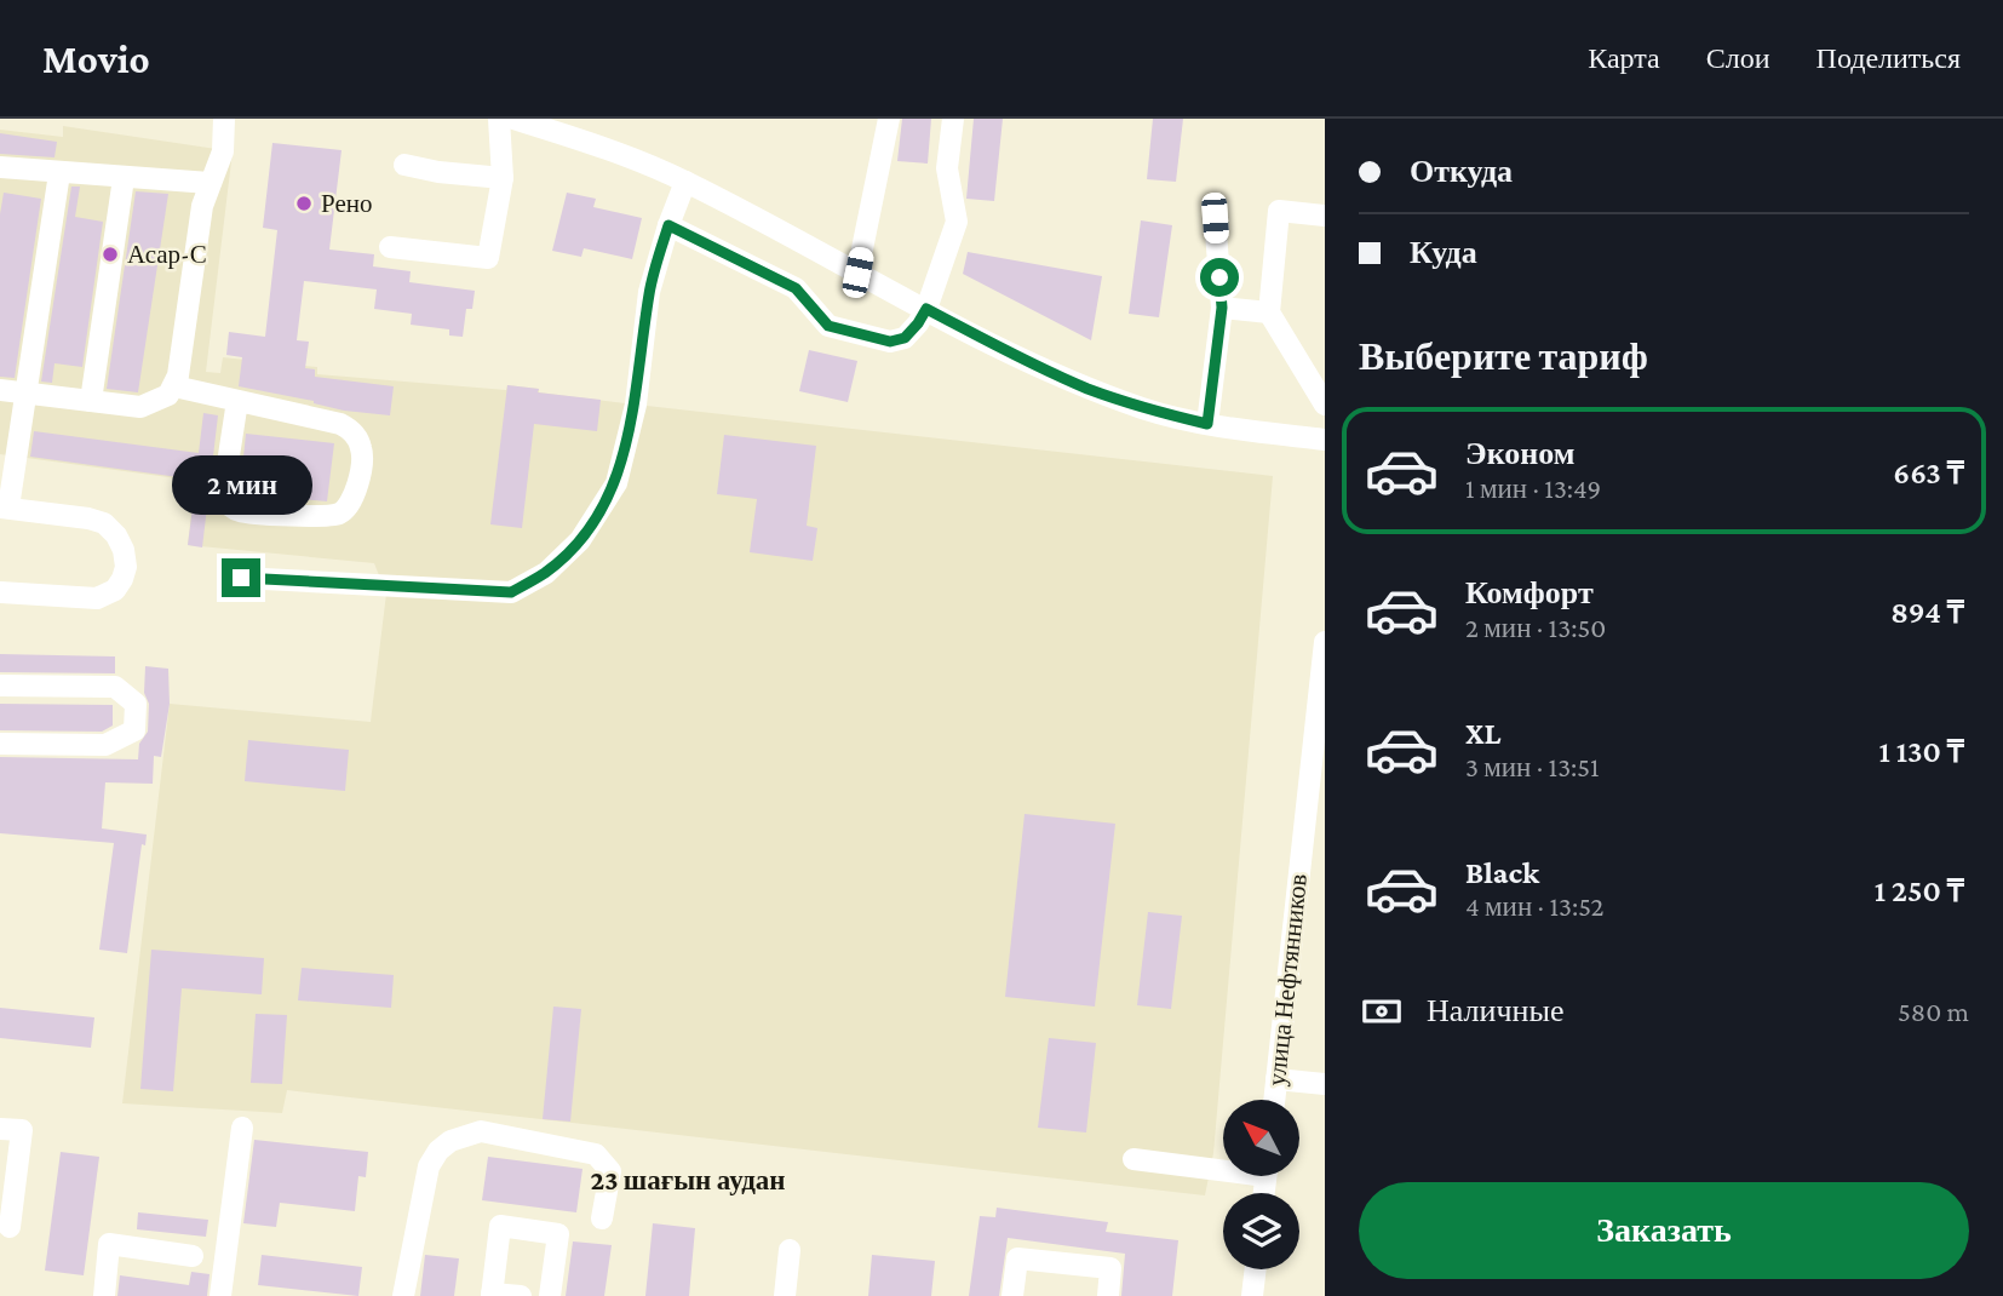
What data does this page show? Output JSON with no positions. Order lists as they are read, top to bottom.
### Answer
{
  "streets": {
    "street": ["улица Нефтянников"]
  },
  "districts": ["23 шағын аудан"],
  "places": ["Рено", "Асар-С"],
  "north": "top left",
  "page": {
    "header": "Movio",
    "nav": ["Карта", "Слои", "Поделиться"],
    "banner": ["Откуда", "Куда"],
    "heading": "Выберите тариф",
    "list": [
      {
        "name": "Эконом",
        "note": "1 мин · 13:49",
        "value": "663 ₸"
      },
      {
        "name": "Комфорт",
        "note": "2 мин · 13:50",
        "value": "894 ₸"
      },
      {
        "name": "XL",
        "note": "3 мин · 13:51",
        "value": "1 130 ₸"
      },
      {
        "name": "Black",
        "note": "4 мин · 13:52",
        "value": "1 250 ₸"
      }
    ],
    "bubble": "2 мин",
    "pay": ["Наличные", "580 m"],
    "buttons": "Заказать"
  }
}
